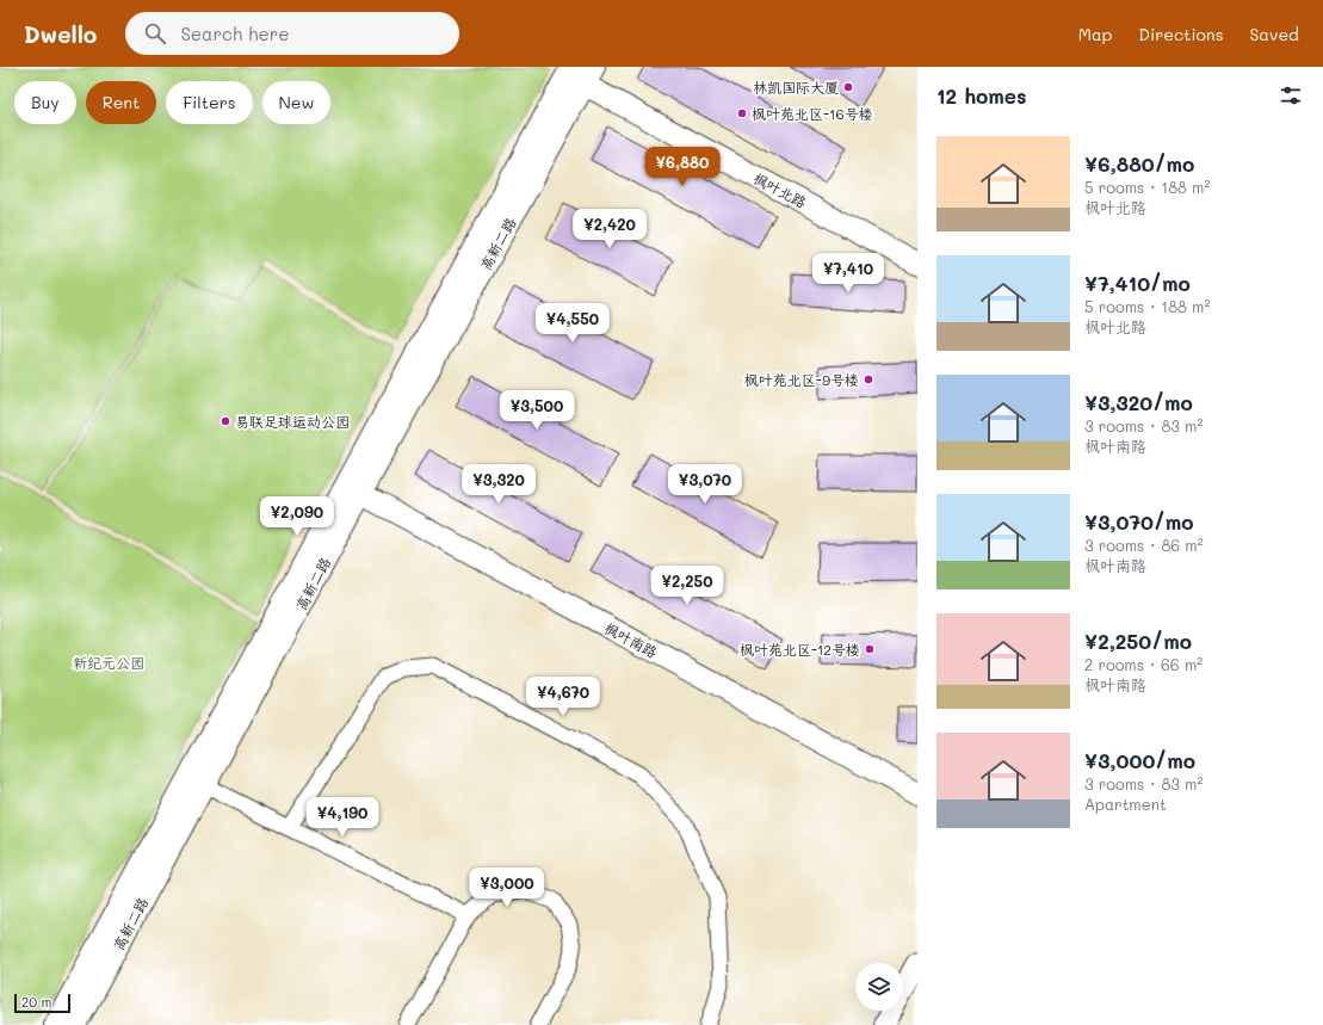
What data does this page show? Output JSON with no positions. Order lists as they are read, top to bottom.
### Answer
{
  "streets": {
    "street": ["枫叶北路", "高新二路", "枫叶南路"]
  },
  "crossings": [
    ["枫叶北路", "高新二路"],
    ["高新二路", "枫叶南路"]
  ],
  "parks": ["新纪元公园"],
  "places": [
    "林凯国际大厦",
    "枫叶苑北区-16号楼",
    "枫叶苑北区-9号楼",
    "易联足球运动公园",
    "枫叶苑北区-12号楼"
  ],
  "scale_bar": "20 m",
  "page": {
    "header": "Dwello",
    "search": "Search here",
    "nav": ["Map", "Directions", "Saved"],
    "heading": "12 homes",
    "chip": [
      "Buy",
      "Rent",
      "Filters",
      "New"
    ],
    "list": [
      {
        "name": "¥6,880/mo",
        "note": "5 rooms · 188 m² · 枫叶北路"
      },
      {
        "name": "¥7,410/mo",
        "note": "5 rooms · 188 m² · 枫叶北路"
      },
      {
        "name": "¥3,320/mo",
        "note": "3 rooms · 83 m² · 枫叶南路"
      },
      {
        "name": "¥3,070/mo",
        "note": "3 rooms · 86 m² · 枫叶南路"
      },
      {
        "name": "¥2,250/mo",
        "note": "2 rooms · 66 m² · 枫叶南路"
      },
      {
        "name": "¥3,000/mo",
        "note": "3 rooms · 83 m² · Apartment"
      }
    ],
    "price": [
      "¥6,880",
      "¥2,420",
      "¥7,410",
      "¥4,550",
      "¥3,500",
      "¥3,320",
      "¥3,070",
      "¥2,090",
      "¥2,250",
      "¥4,670",
      "¥4,190",
      "¥3,000"
    ],
    "scale": "20 m"
  }
}
